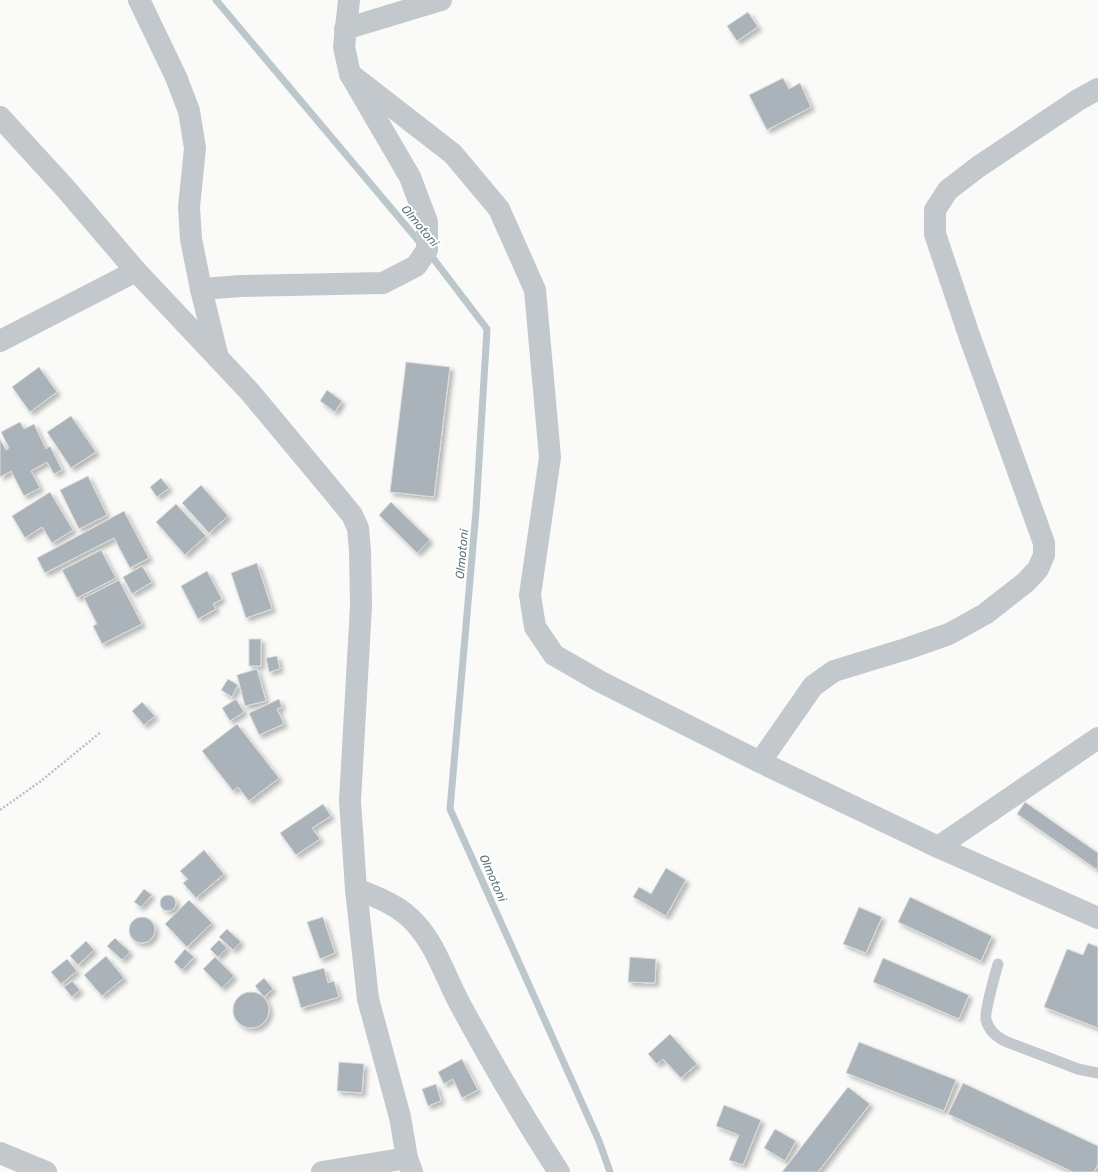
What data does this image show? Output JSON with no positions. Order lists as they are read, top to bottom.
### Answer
{
  "water": ["Olmotoni"]
}
